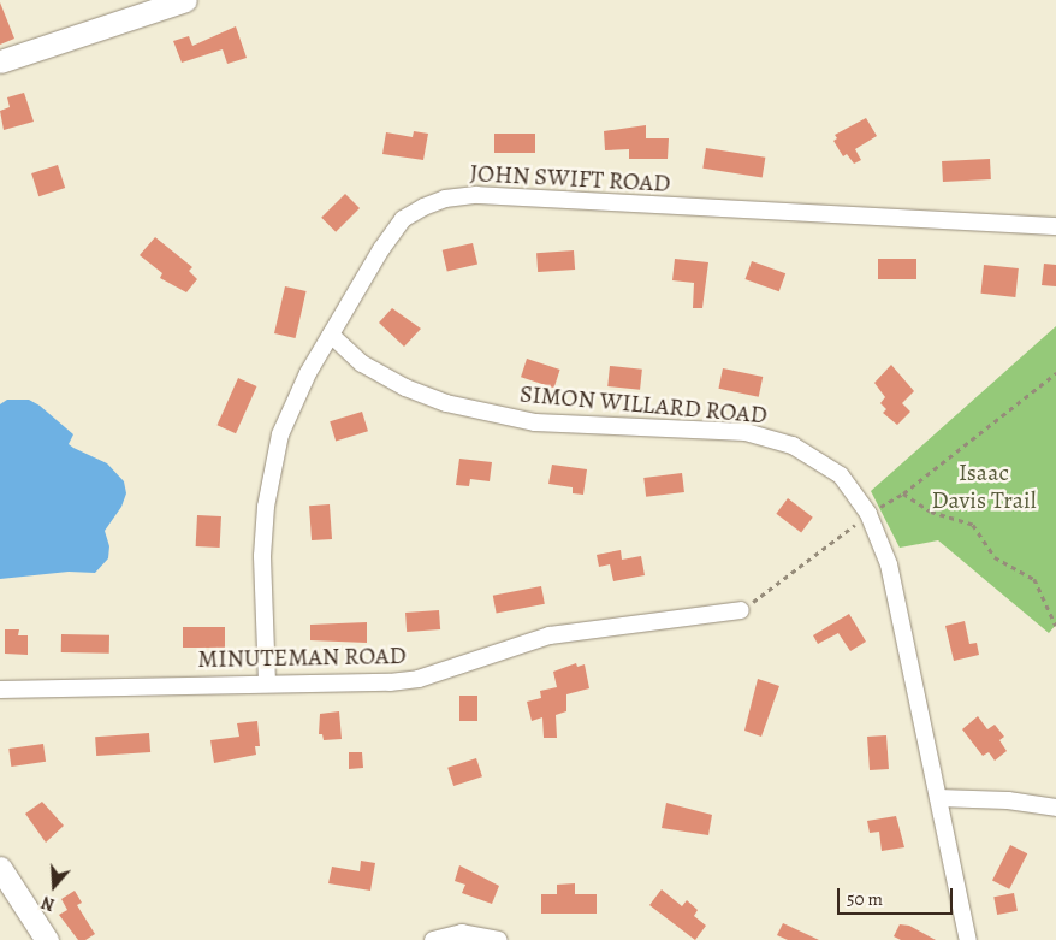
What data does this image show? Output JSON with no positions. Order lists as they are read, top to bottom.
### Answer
{
  "streets": {
    "street": ["JOHN SWIFT ROAD", "SIMON WILLARD ROAD", "MINUTEMAN ROAD"]
  },
  "crossings": [
    ["JOHN SWIFT ROAD", "SIMON WILLARD ROAD"],
    ["JOHN SWIFT ROAD", "MINUTEMAN ROAD"]
  ],
  "parks": ["Isaac Davis Trail"],
  "scale_bar": "50 m",
  "north": "bottom"
}
